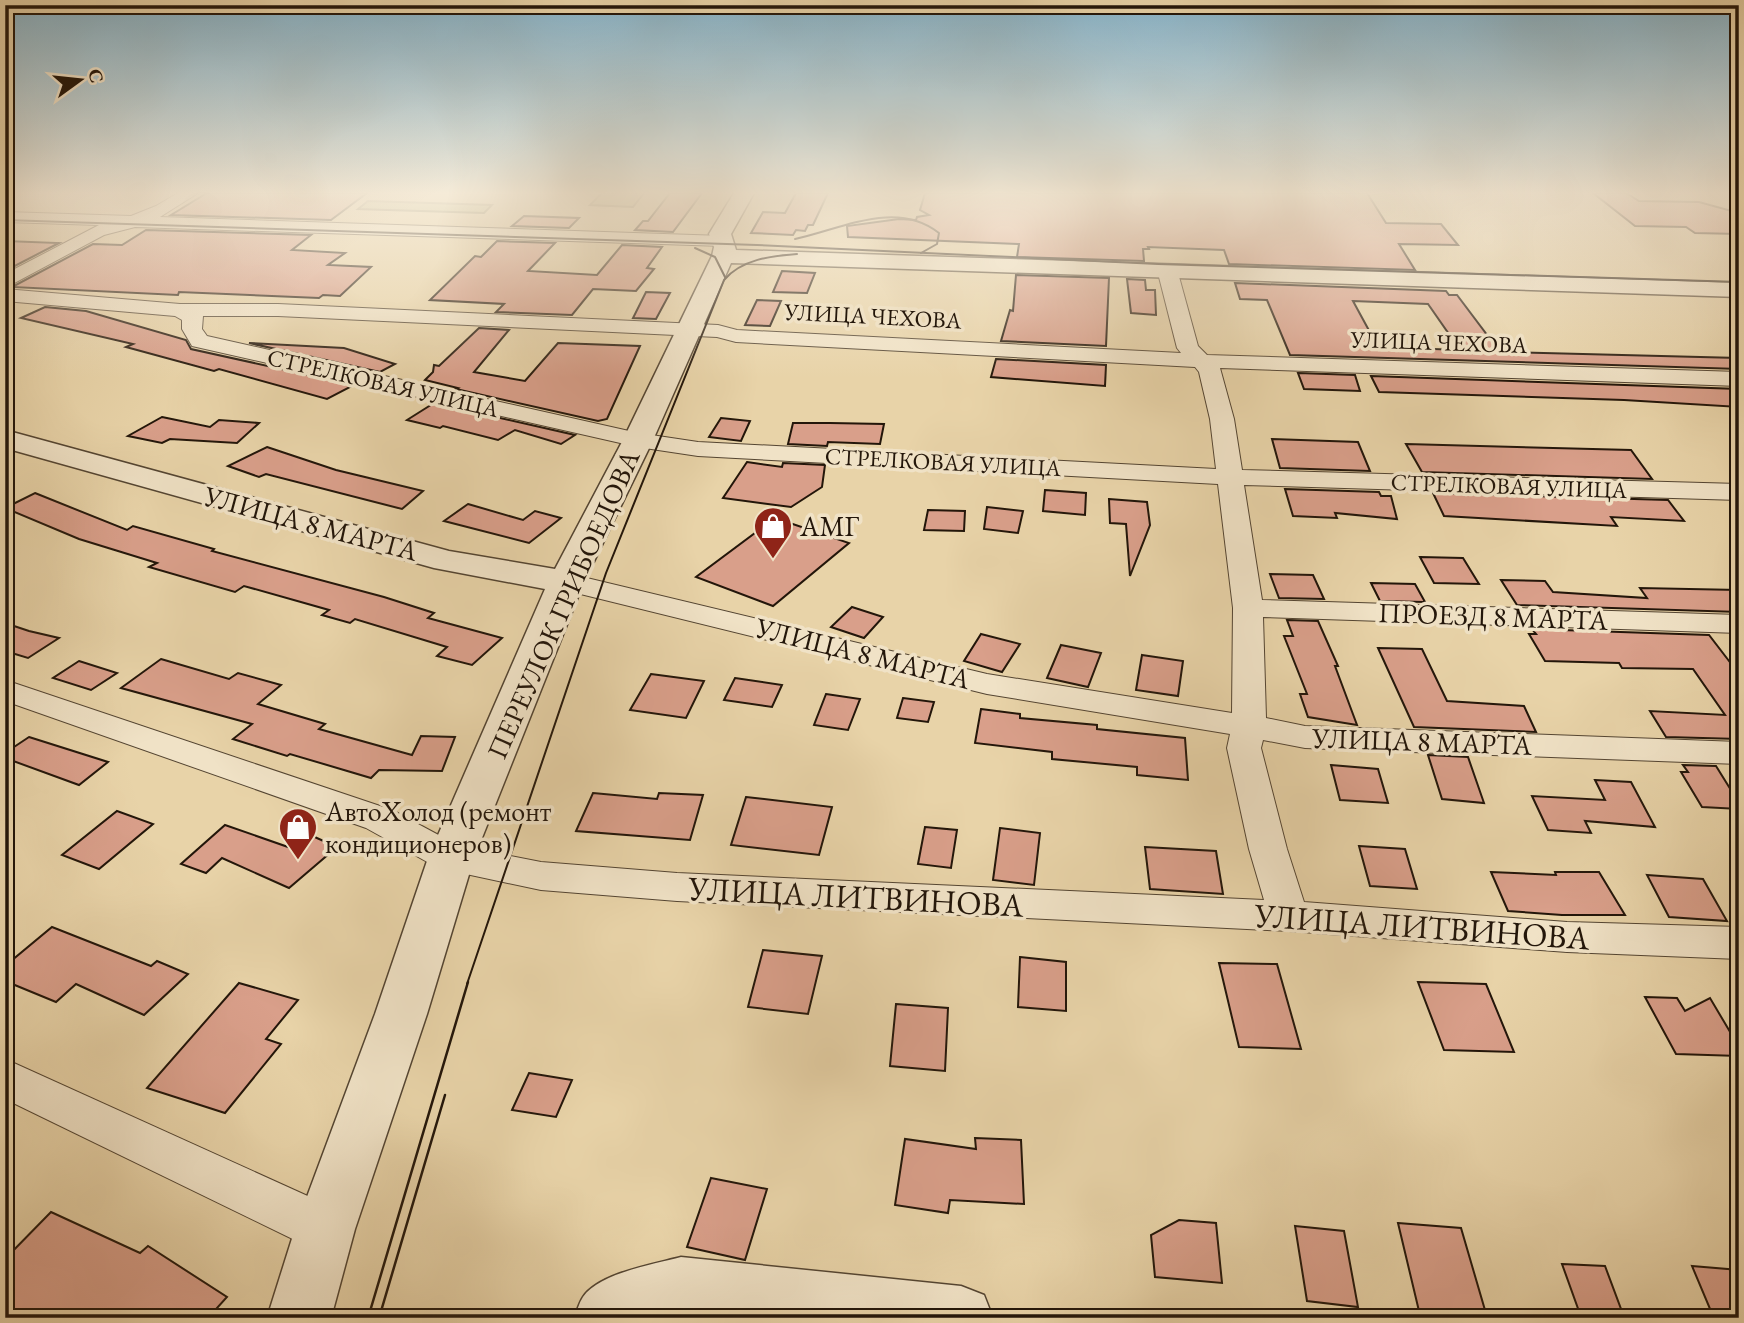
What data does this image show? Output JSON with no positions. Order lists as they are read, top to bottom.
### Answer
{
  "streets": {
    "street": [
      "УЛИЦА ЧЕХОВА",
      "СТРЕЛКОВАЯ УЛИЦА",
      "УЛИЦА 8 МАРТА",
      "ПЕРЕУЛОК ГРИБОЕДОВА",
      "ПРОЕЗД 8 МАРТА",
      "УЛИЦА ЛИТВИНОВА"
    ]
  },
  "crossings": [
    ["УЛИЦА ЧЕХОВА", "СТРЕЛКОВАЯ УЛИЦА"],
    ["УЛИЦА ЧЕХОВА", "ПЕРЕУЛОК ГРИБОЕДОВА"],
    ["СТРЕЛКОВАЯ УЛИЦА", "ПЕРЕУЛОК ГРИБОЕДОВА"],
    ["УЛИЦА 8 МАРТА", "ПЕРЕУЛОК ГРИБОЕДОВА"],
    ["ПЕРЕУЛОК ГРИБОЕДОВА", "УЛИЦА ЛИТВИНОВА"]
  ],
  "places": {
    "shop": ["АМГ", "АвтоХолод (ремонт кондиционеров)"]
  },
  "north": "right"
}
